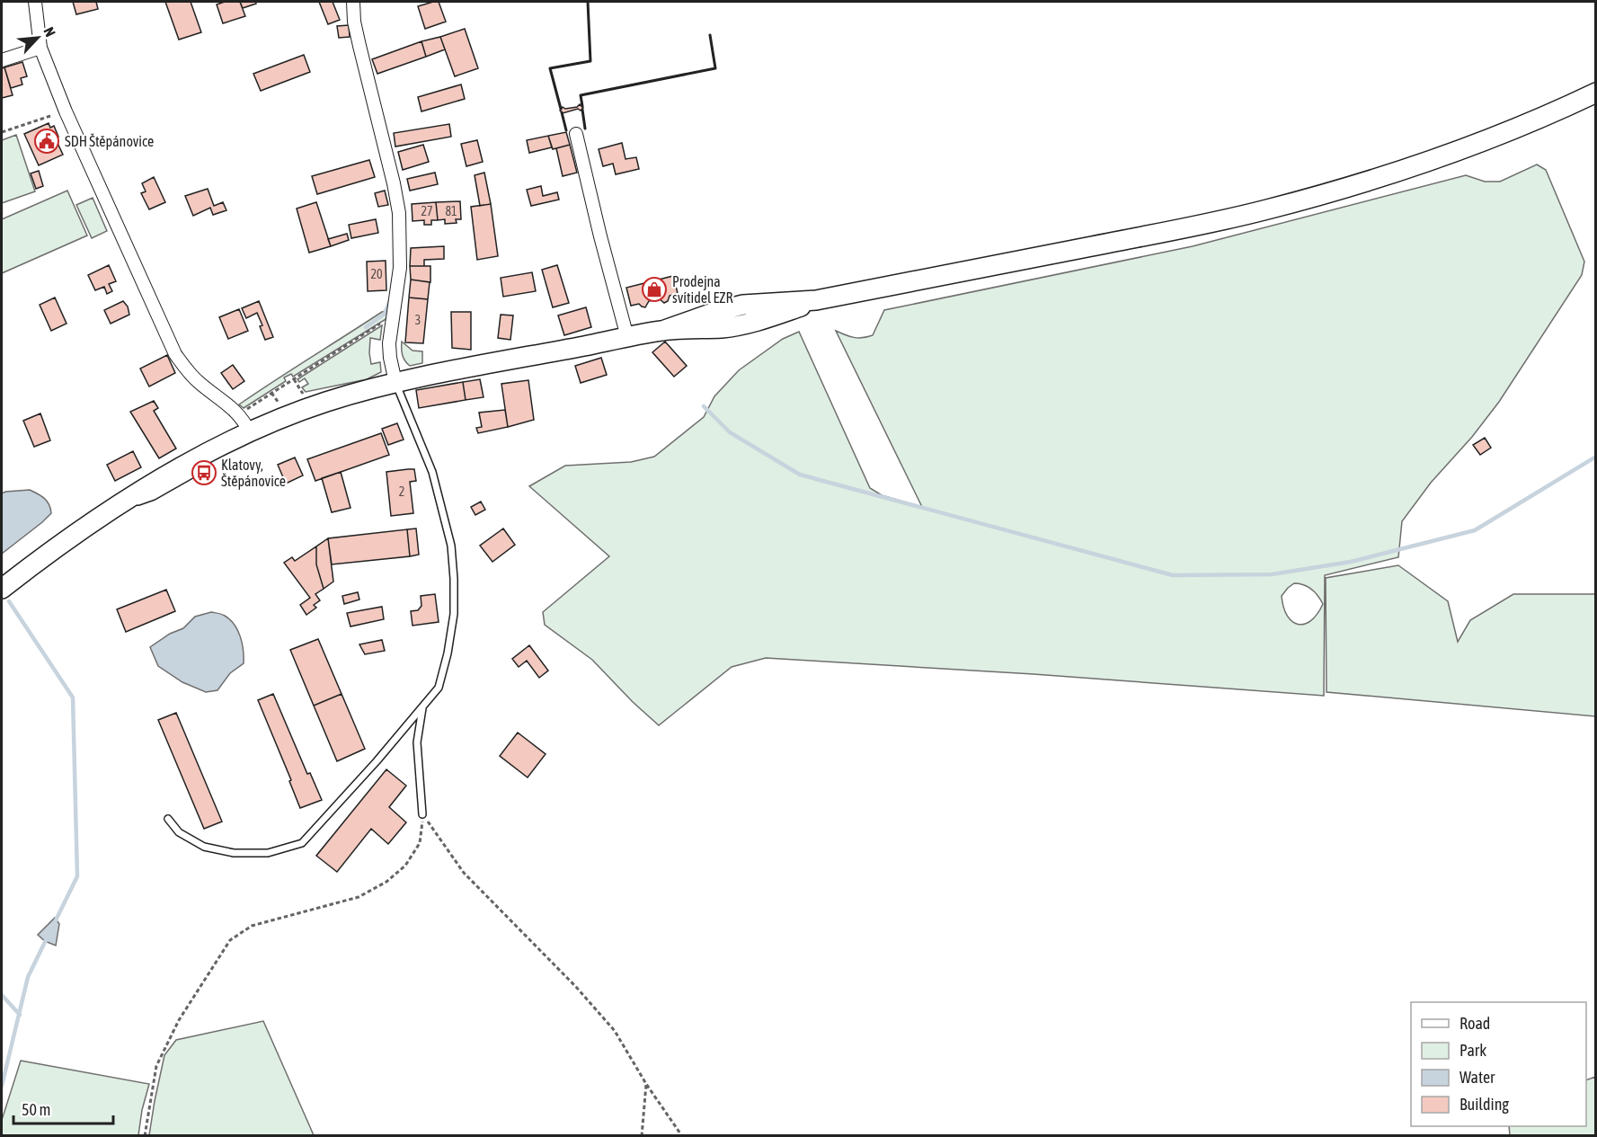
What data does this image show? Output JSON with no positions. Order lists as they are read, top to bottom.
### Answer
{
  "places": {
    "public building": ["SDH Štěpánovice"],
    "shop": ["Prodejna svítidel EZR"],
    "bus stop": ["Klatovy, Štěpánovice"]
  },
  "house_numbers": [
    "27",
    "81",
    "20",
    "3",
    "2"
  ],
  "legend": [
    "Road",
    "Park",
    "Water",
    "Building"
  ],
  "scale_bar": "50 m",
  "north": "top right"
}
